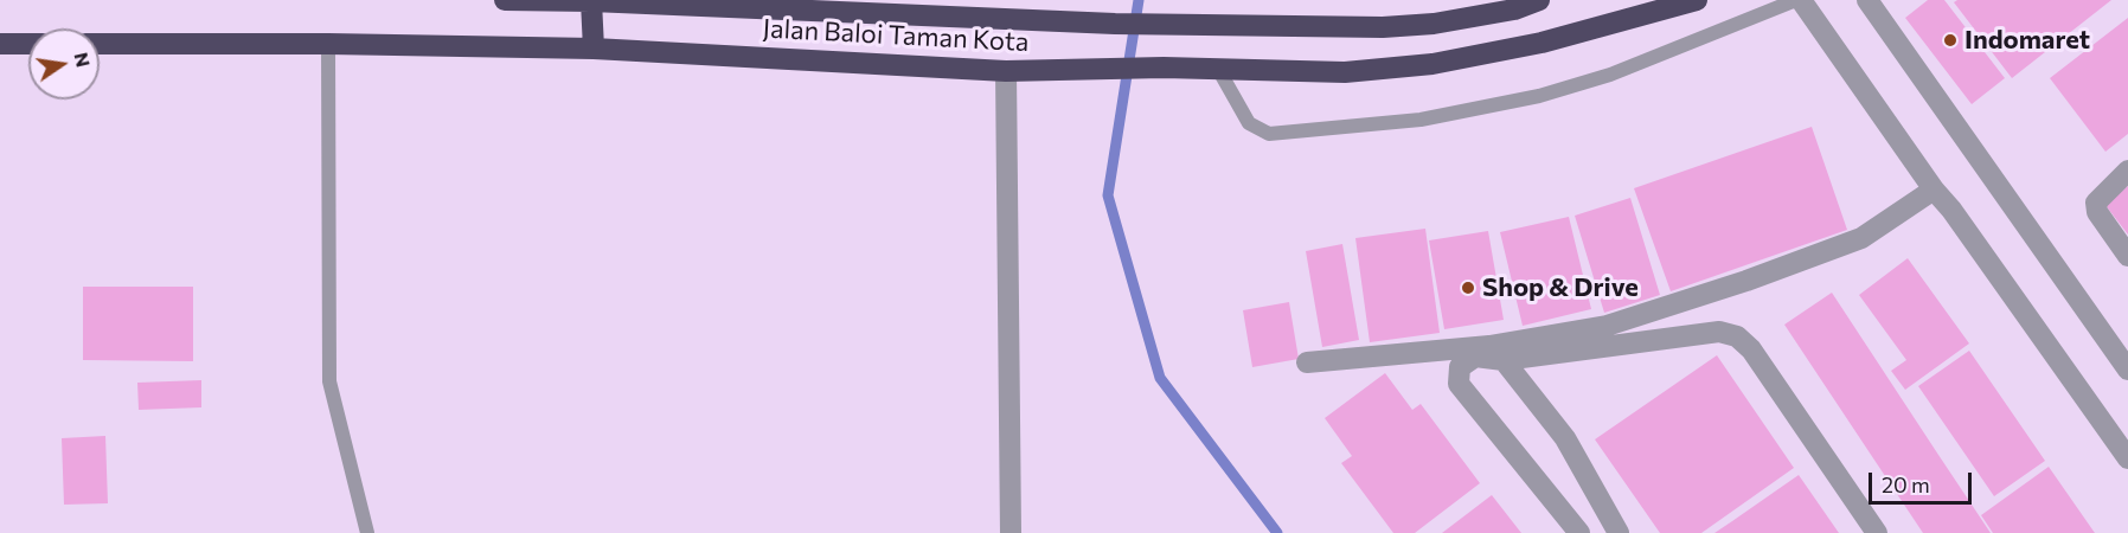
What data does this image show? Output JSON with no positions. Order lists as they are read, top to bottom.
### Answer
{
  "streets": {
    "highway": ["Jalan Baloi Taman Kota"]
  },
  "places": ["Indomaret", "Shop & Drive"],
  "scale_bar": "20 m",
  "north": "right"
}
